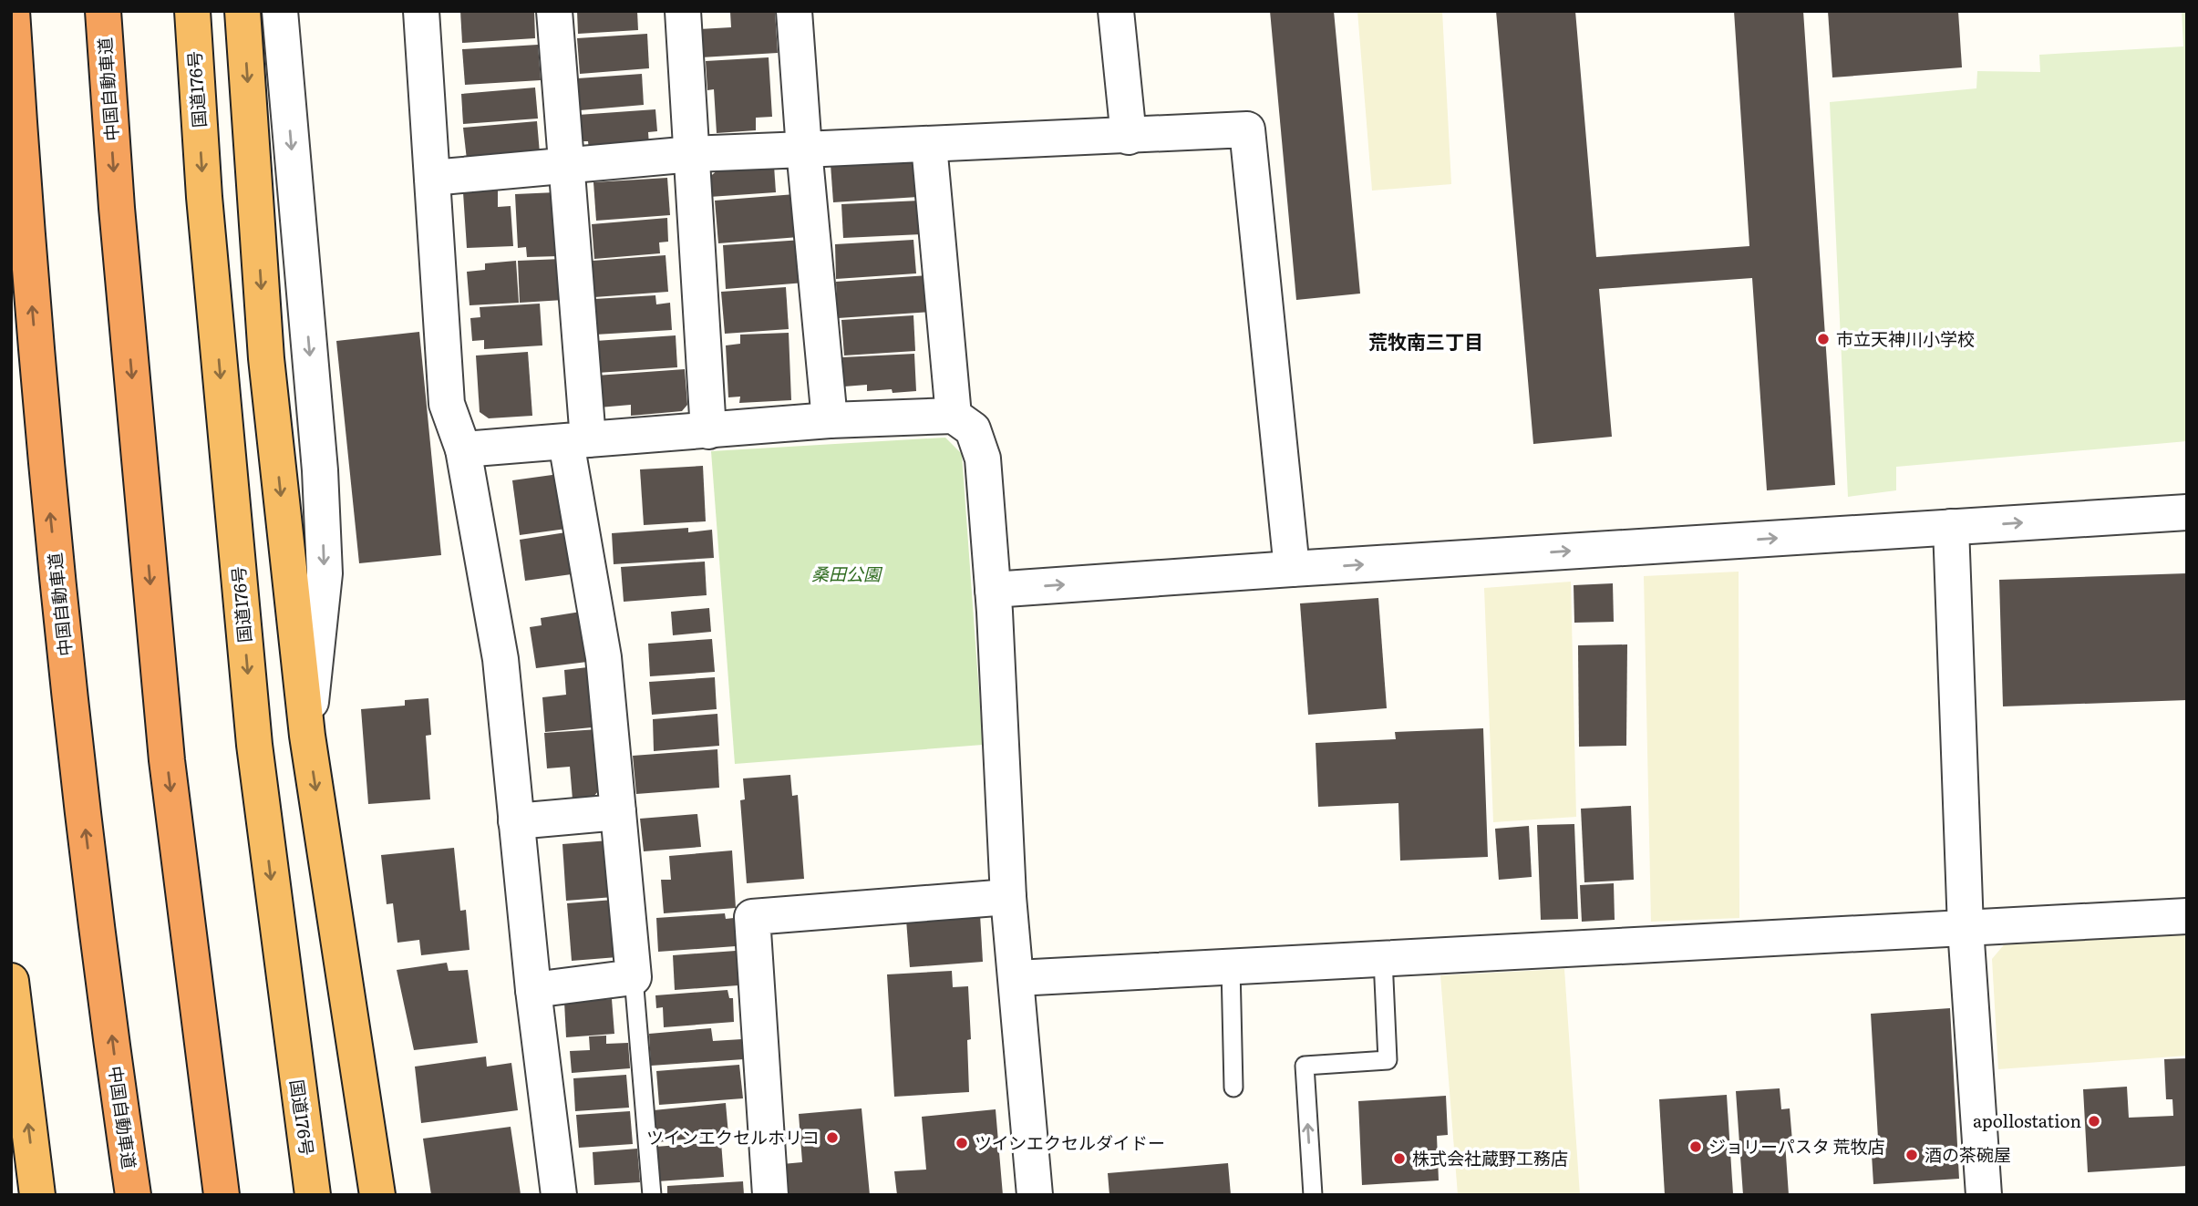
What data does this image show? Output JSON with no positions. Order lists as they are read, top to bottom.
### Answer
{
  "streets": {
    "highway": ["中国自動車道", "国道176号"]
  },
  "districts": ["荒牧南三丁目"],
  "parks": ["桑田公園"],
  "places": [
    "市立天神川小学校",
    "apollostation",
    "ツインエクセルホリコ",
    "ツインエクセルダイドー",
    "ジョリーパスタ 荒牧店",
    "酒の茶碗屋",
    "株式会社蔵野工務店"
  ]
}
